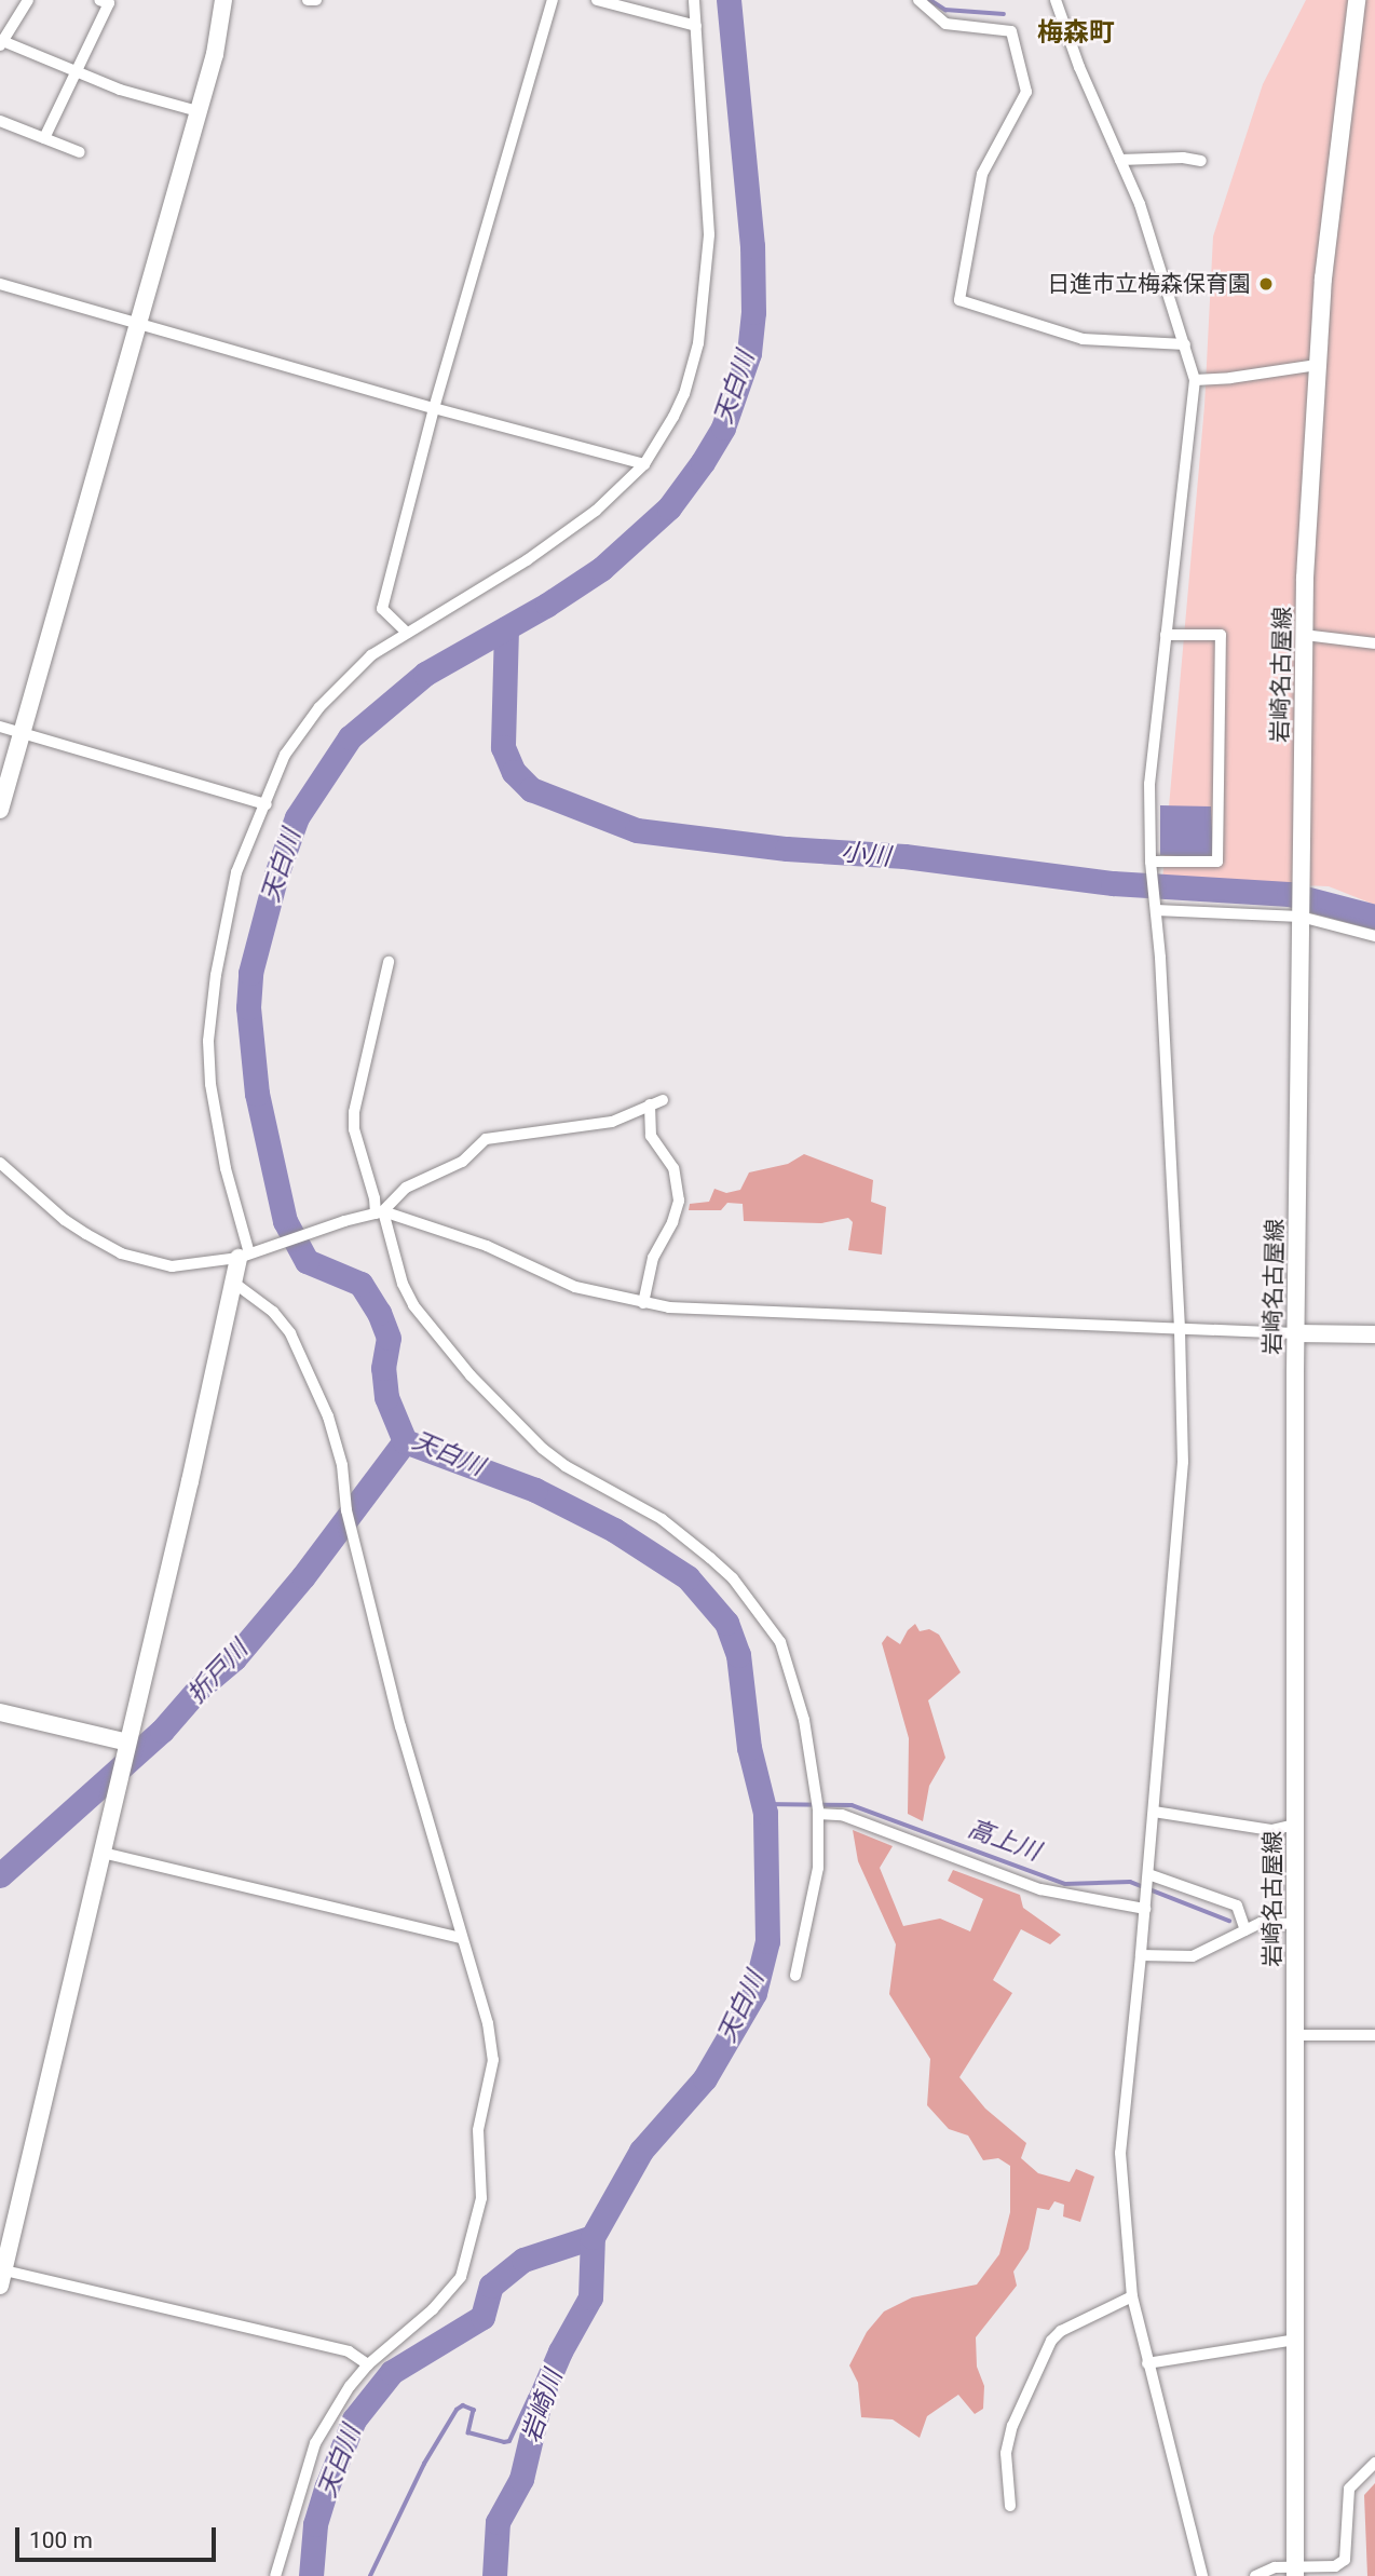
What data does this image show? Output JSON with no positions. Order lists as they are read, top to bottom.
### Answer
{
  "streets": {
    "main road": ["岩崎名古屋線"]
  },
  "districts": ["梅森町"],
  "water": [
    "天白川",
    "小川",
    "折戸川",
    "高上川",
    "岩崎川"
  ],
  "places": ["日進市立梅森保育園"],
  "scale_bar": "100 m"
}
